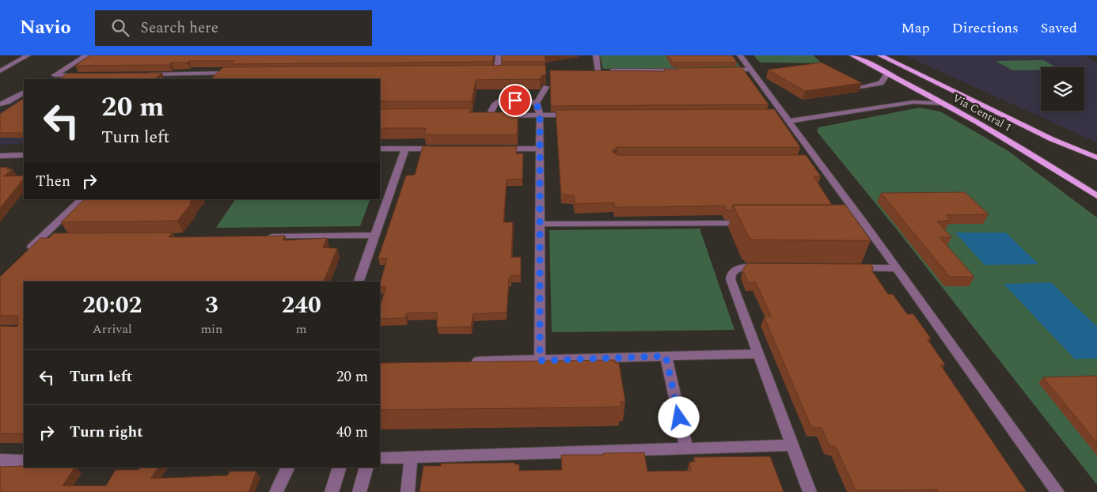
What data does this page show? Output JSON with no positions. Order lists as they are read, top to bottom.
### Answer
{
  "streets": {
    "main road": ["Via Central 1"]
  },
  "page": {
    "header": "Navio",
    "search": "Search here",
    "nav": ["Map", "Directions", "Saved"],
    "turn": ["20 m", "Turn left"],
    "then": "Then",
    "eta": [
      "20:02",
      "Arrival",
      "3",
      "min",
      "240",
      "m"
    ],
    "list": [
      {
        "name": "Turn left",
        "value": "20 m"
      },
      {
        "name": "Turn right",
        "value": "40 m"
      }
    ]
  }
}
